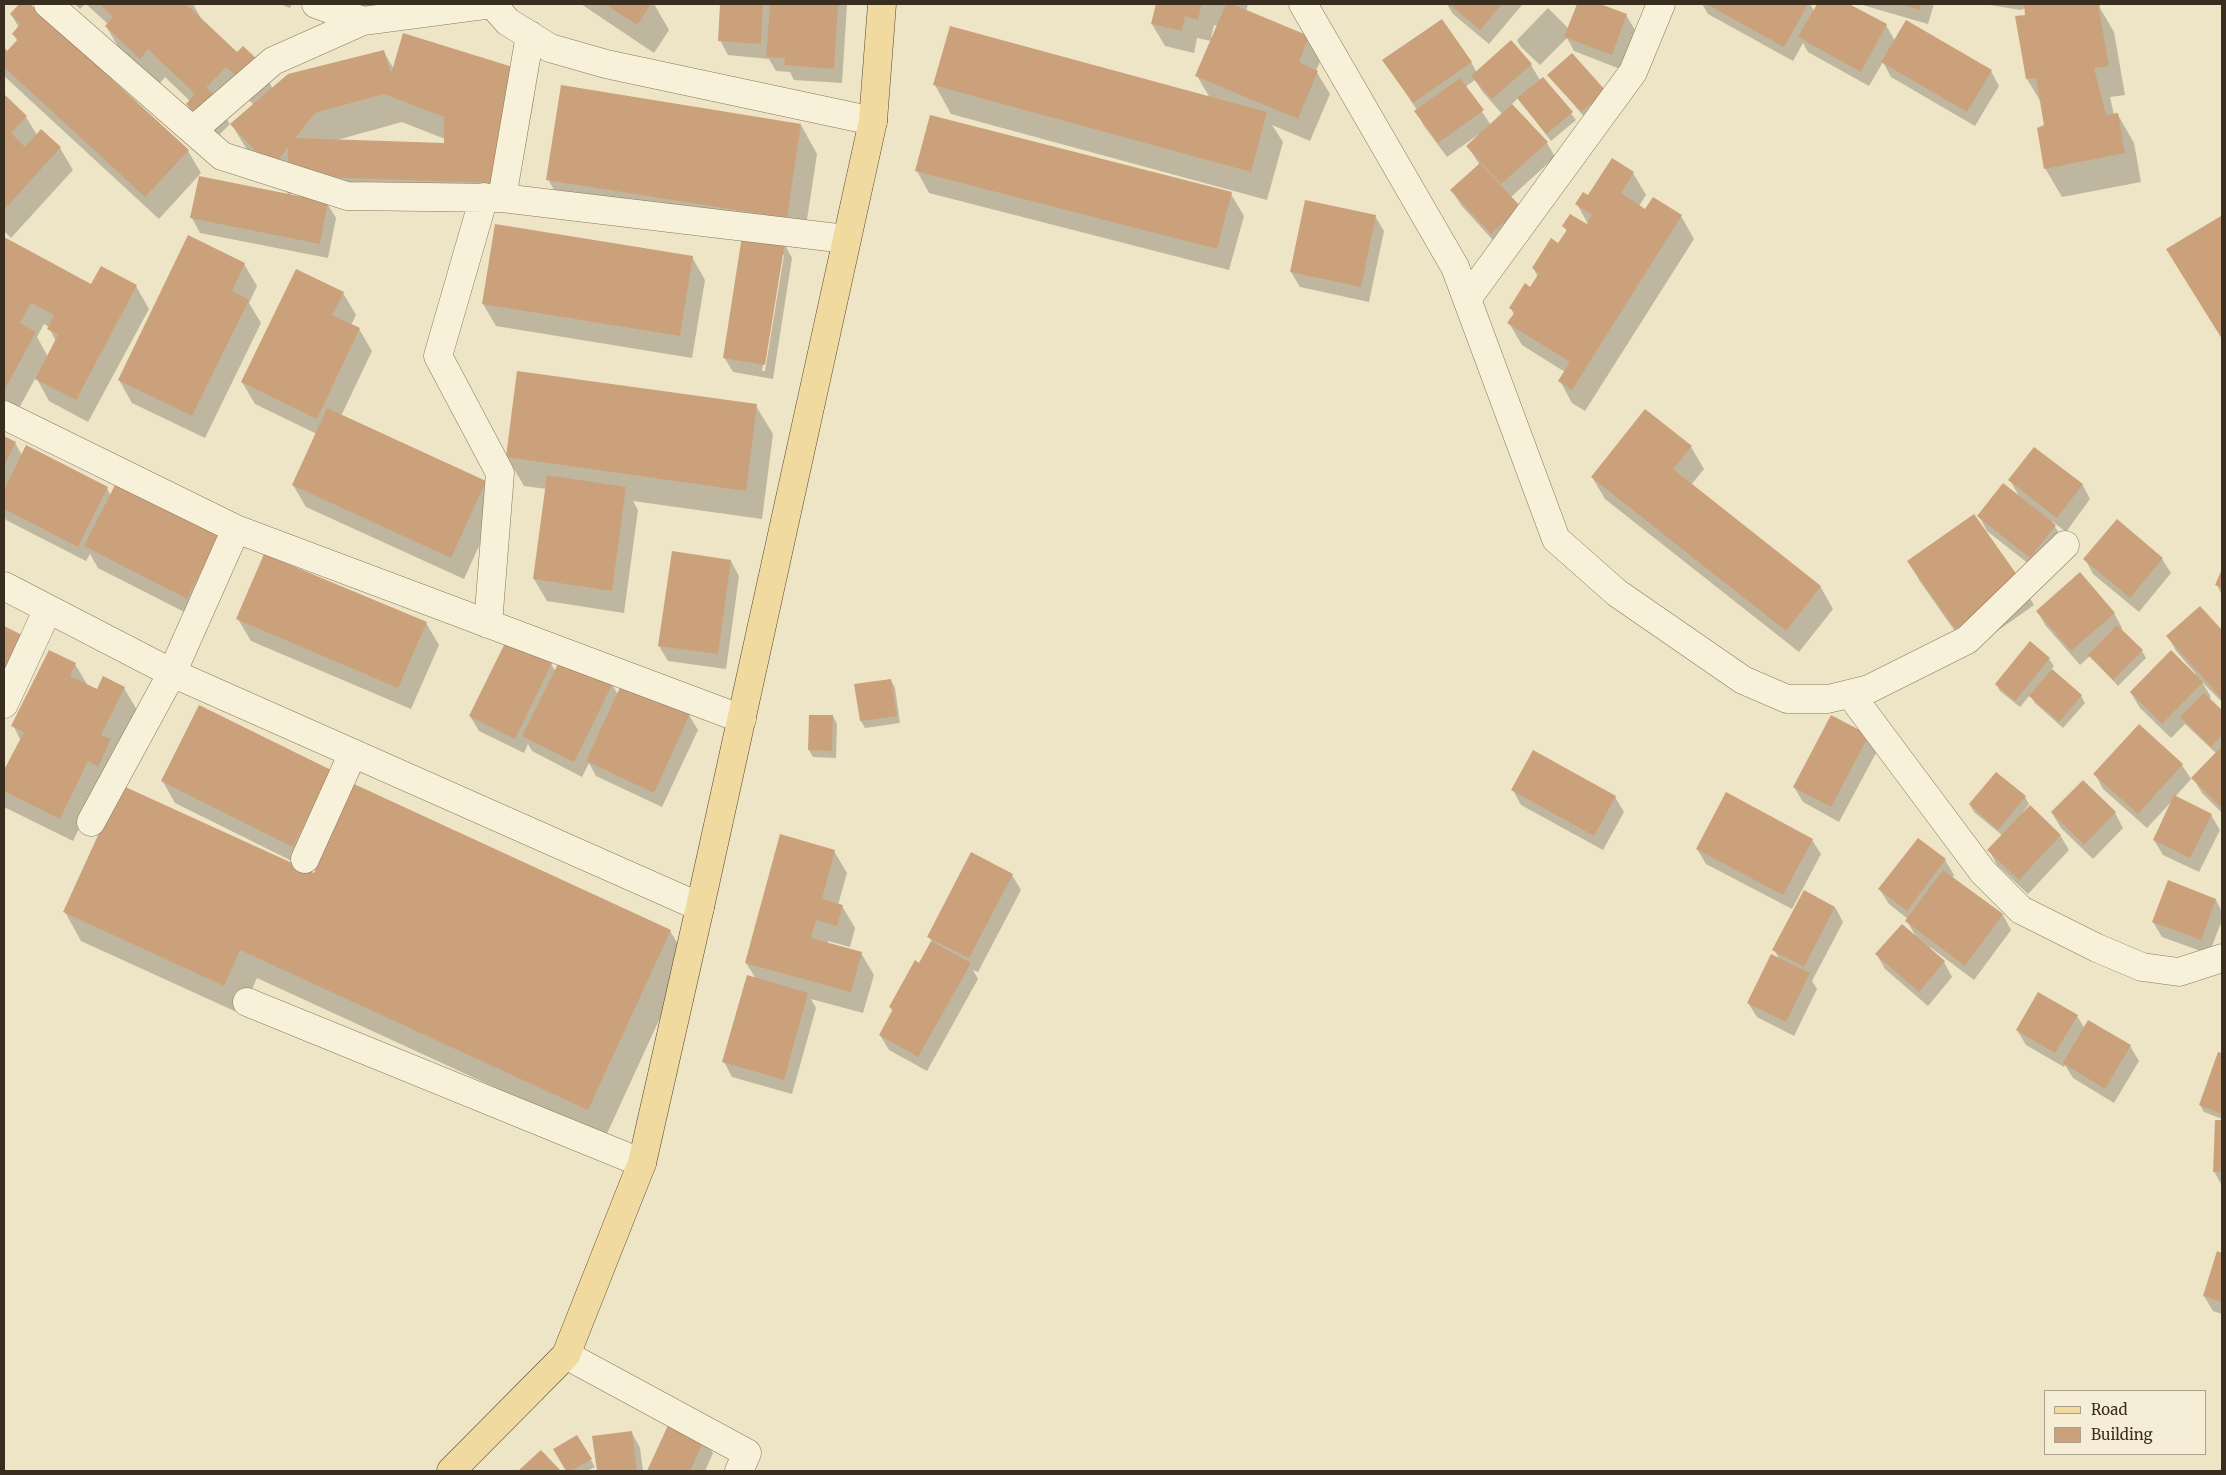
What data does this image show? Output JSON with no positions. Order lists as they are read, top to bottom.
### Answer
{
  "legend": ["Road", "Building"]
}
